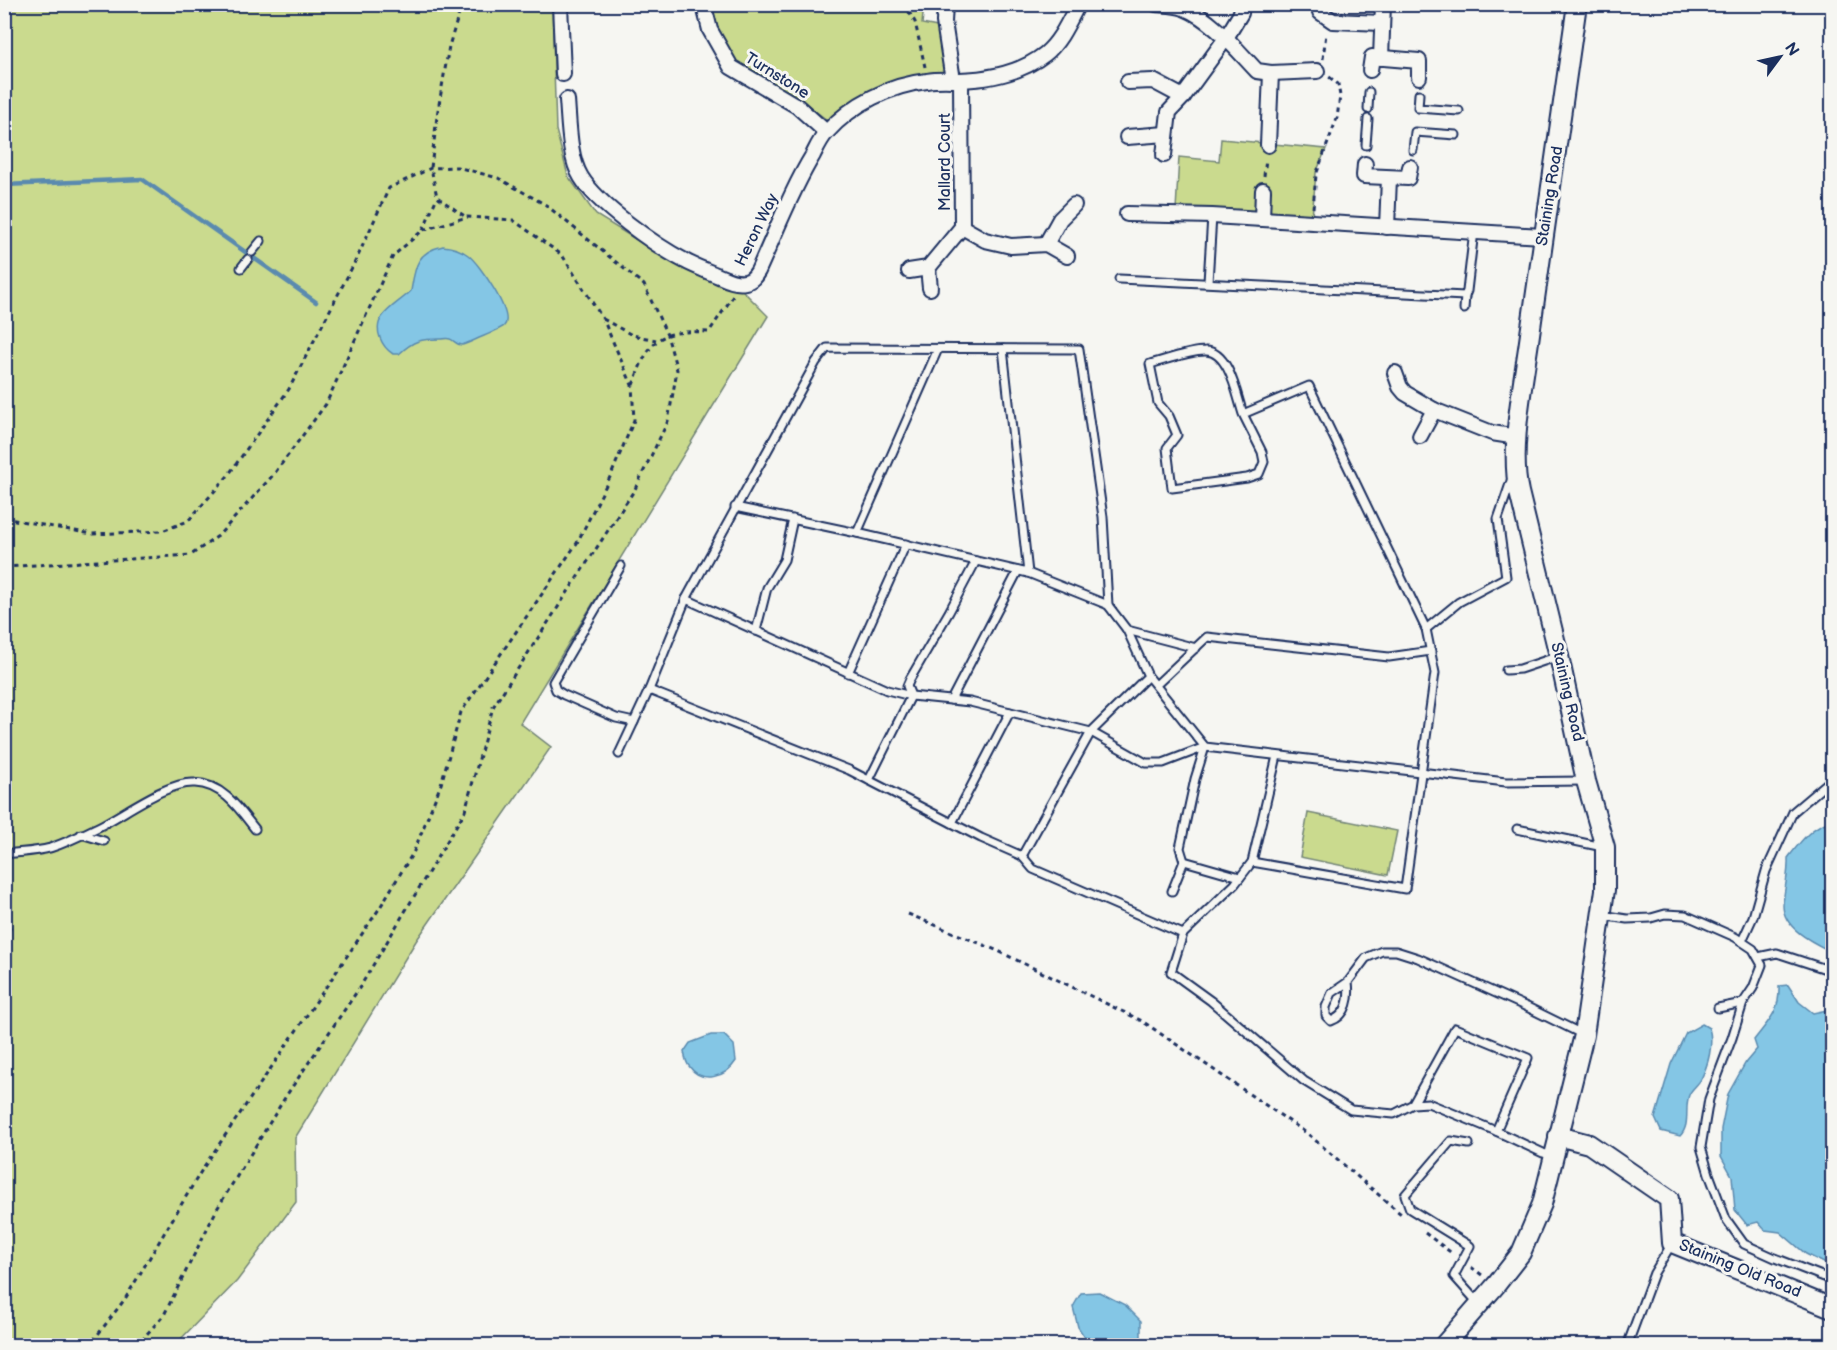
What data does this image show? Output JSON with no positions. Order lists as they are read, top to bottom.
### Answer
{
  "streets": {
    "street": [
      "Turnstone",
      "Mallard Court",
      "Staining Road",
      "Heron Way",
      "Staining Old Road"
    ]
  },
  "crossings": [
    ["Turnstone", "Heron Way"],
    ["Mallard Court", "Heron Way"],
    ["Staining Road", "Staining Old Road"]
  ],
  "north": "top right"
}
